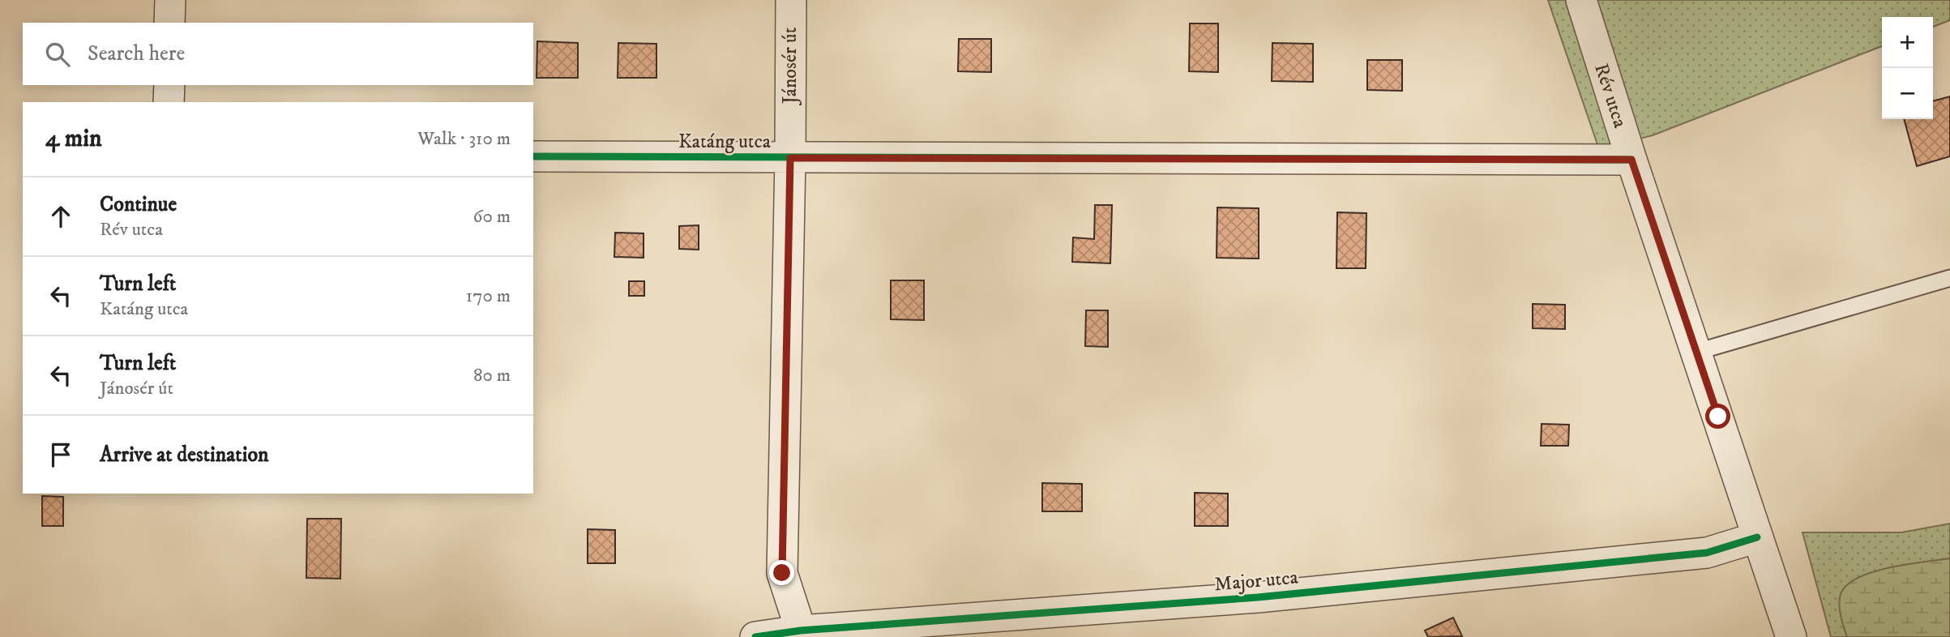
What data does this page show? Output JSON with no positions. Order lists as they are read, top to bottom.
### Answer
{
  "streets": {
    "street": [
      "Jánosér út",
      "Rév utca",
      "Katáng utca",
      "Major utca"
    ]
  },
  "crossings": [
    ["Jánosér út", "Katáng utca"],
    ["Jánosér út", "Major utca"],
    ["Rév utca", "Katáng utca"],
    ["Rév utca", "Major utca"]
  ],
  "page": {
    "map_buttons": ["+", "−"],
    "search": "Search here",
    "heading": ["4 min", "Walk · 310 m"],
    "list": [
      ["Continue", "Rév utca", "60 m"],
      ["Turn left", "Katáng utca", "170 m"],
      ["Turn left", "Jánosér út", "80 m"],
      "Arrive at destination"
    ]
  }
}
